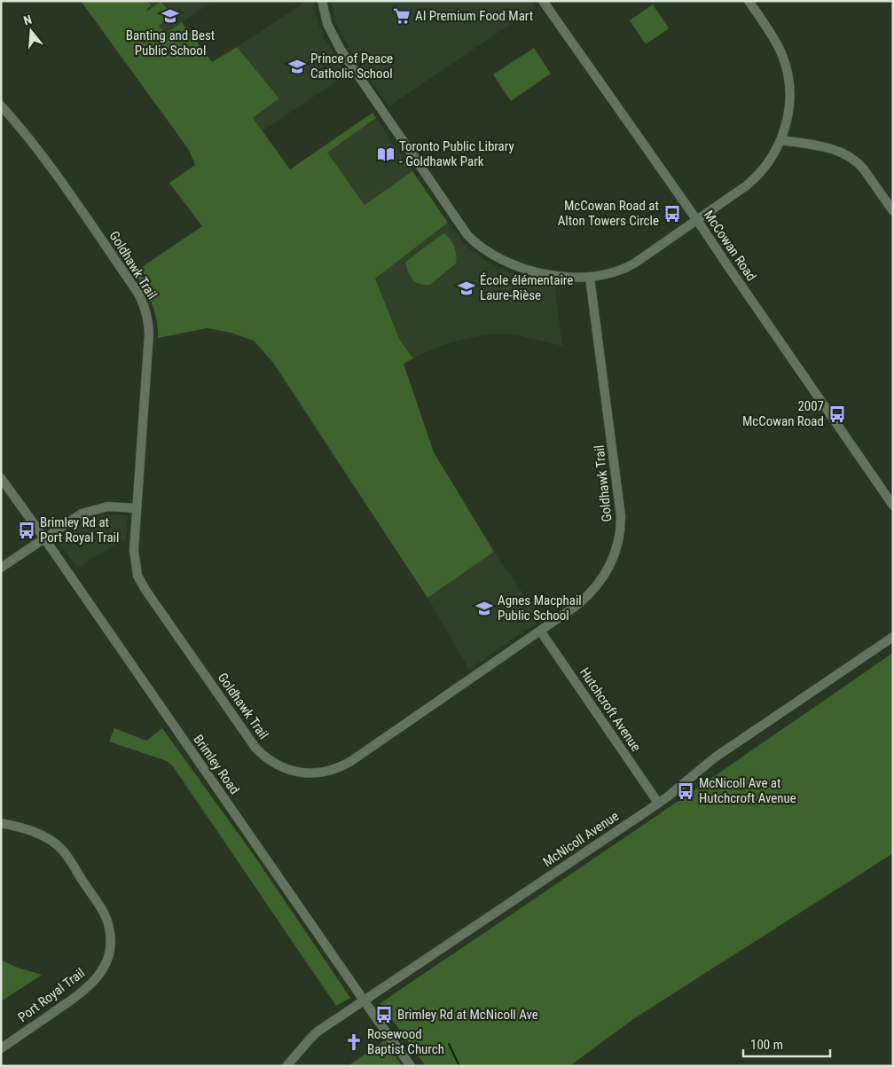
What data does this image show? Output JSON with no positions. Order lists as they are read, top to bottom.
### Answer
{
  "streets": {
    "street": [
      "McCowan Road",
      "Goldhawk Trail",
      "Hutchcroft Avenue",
      "Brimley Road",
      "McNicoll Avenue",
      "Port Royal Trail"
    ]
  },
  "crossings": [
    ["Goldhawk Trail", "Hutchcroft Avenue"],
    ["Hutchcroft Avenue", "McNicoll Avenue"],
    ["Brimley Road", "McNicoll Avenue"]
  ],
  "places": {
    "school or university": [
      "Banting and Best Public School",
      "Prince of Peace Catholic School",
      "École élémentaire Laure-Rièse",
      "Agnes Macphail Public School"
    ],
    "supermarket": ["AI Premium Food Mart"],
    "library": ["Toronto Public Library - Goldhawk Park"],
    "bus stop": [
      "McCowan Road at Alton Towers Circle",
      "2007 McCowan Road",
      "Brimley Rd at Port Royal Trail",
      "McNicoll Ave at Hutchcroft Avenue",
      "Brimley Rd at McNicoll Ave"
    ],
    "church": ["Rosewood Baptist Church"]
  },
  "scale_bar": "100 m",
  "north": "top"
}
